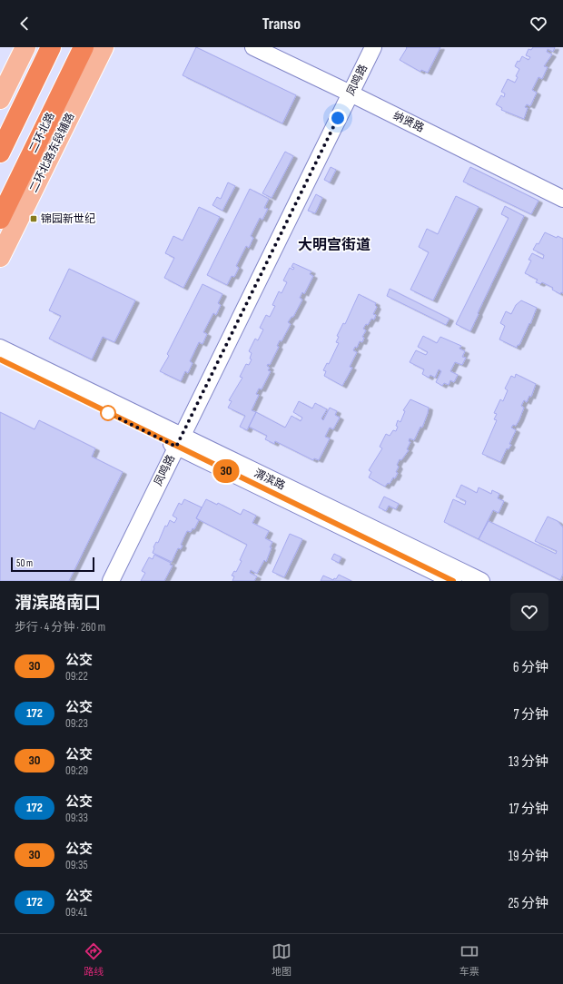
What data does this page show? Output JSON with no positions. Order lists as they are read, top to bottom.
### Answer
{
  "streets": {
    "highway": ["二环北路"],
    "main road": ["二环北路东段辅路"],
    "street": ["凤鸣路", "纳贤路", "渭滨路"]
  },
  "crossings": [
    ["凤鸣路", "纳贤路"],
    ["凤鸣路", "渭滨路"]
  ],
  "districts": ["大明宫街道"],
  "places": {
    "transit": ["锦园新世纪"]
  },
  "lines": ["bus line 30"],
  "scale_bar": "50 m",
  "page": {
    "header": "Transo",
    "on_map": "30",
    "scale": "50 m",
    "heading": ["渭滨路南口", "步行 · 4 分钟 · 260 m"],
    "list": [
      {
        "mark": "30",
        "name": "公交",
        "note": "09:22",
        "value": "6 分钟"
      },
      {
        "mark": "172",
        "name": "公交",
        "note": "09:23",
        "value": "7 分钟"
      },
      {
        "mark": "30",
        "name": "公交",
        "note": "09:29",
        "value": "13 分钟"
      },
      {
        "mark": "172",
        "name": "公交",
        "note": "09:33",
        "value": "17 分钟"
      },
      {
        "mark": "30",
        "name": "公交",
        "note": "09:35",
        "value": "19 分钟"
      },
      {
        "mark": "172",
        "name": "公交",
        "note": "09:41",
        "value": "25 分钟"
      }
    ],
    "tabs": ["路线", "地图", "车票"]
  }
}
